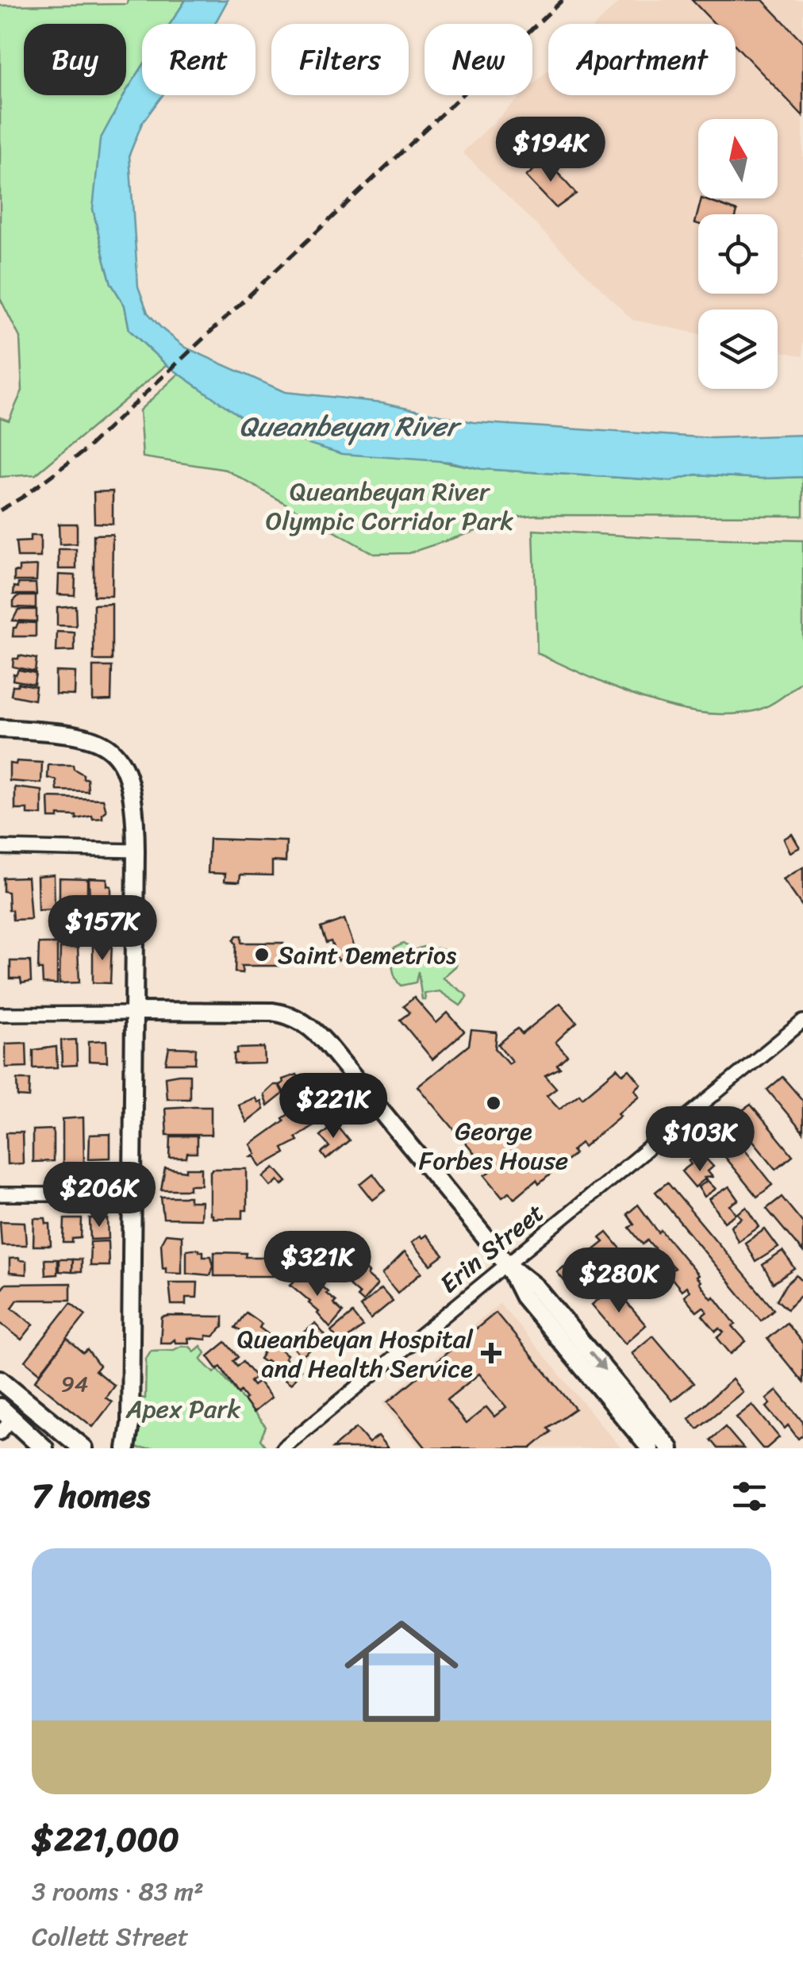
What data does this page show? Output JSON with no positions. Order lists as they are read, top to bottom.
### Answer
{
  "streets": {
    "street": ["Erin Street"]
  },
  "water": ["Queanbeyan River"],
  "parks": ["Queanbeyan River Olympic Corridor Park", "Apex Park"],
  "places": {
    "other": ["Saint Demetrios", "George Forbes House"],
    "health": ["Queanbeyan Hospital and Health Service"]
  },
  "house_numbers": ["94"],
  "north": "top",
  "page": {
    "chip": [
      "Buy",
      "Rent",
      "Filters",
      "New",
      "Apartment"
    ],
    "price": [
      "$194K",
      "$157K",
      "$221K",
      "$103K",
      "$206K",
      "$321K",
      "$280K"
    ],
    "heading": "7 homes",
    "list": [
      {
        "name": "$221,000",
        "note": "3 rooms · 83 m² · Collett Street"
      }
    ]
  }
}
